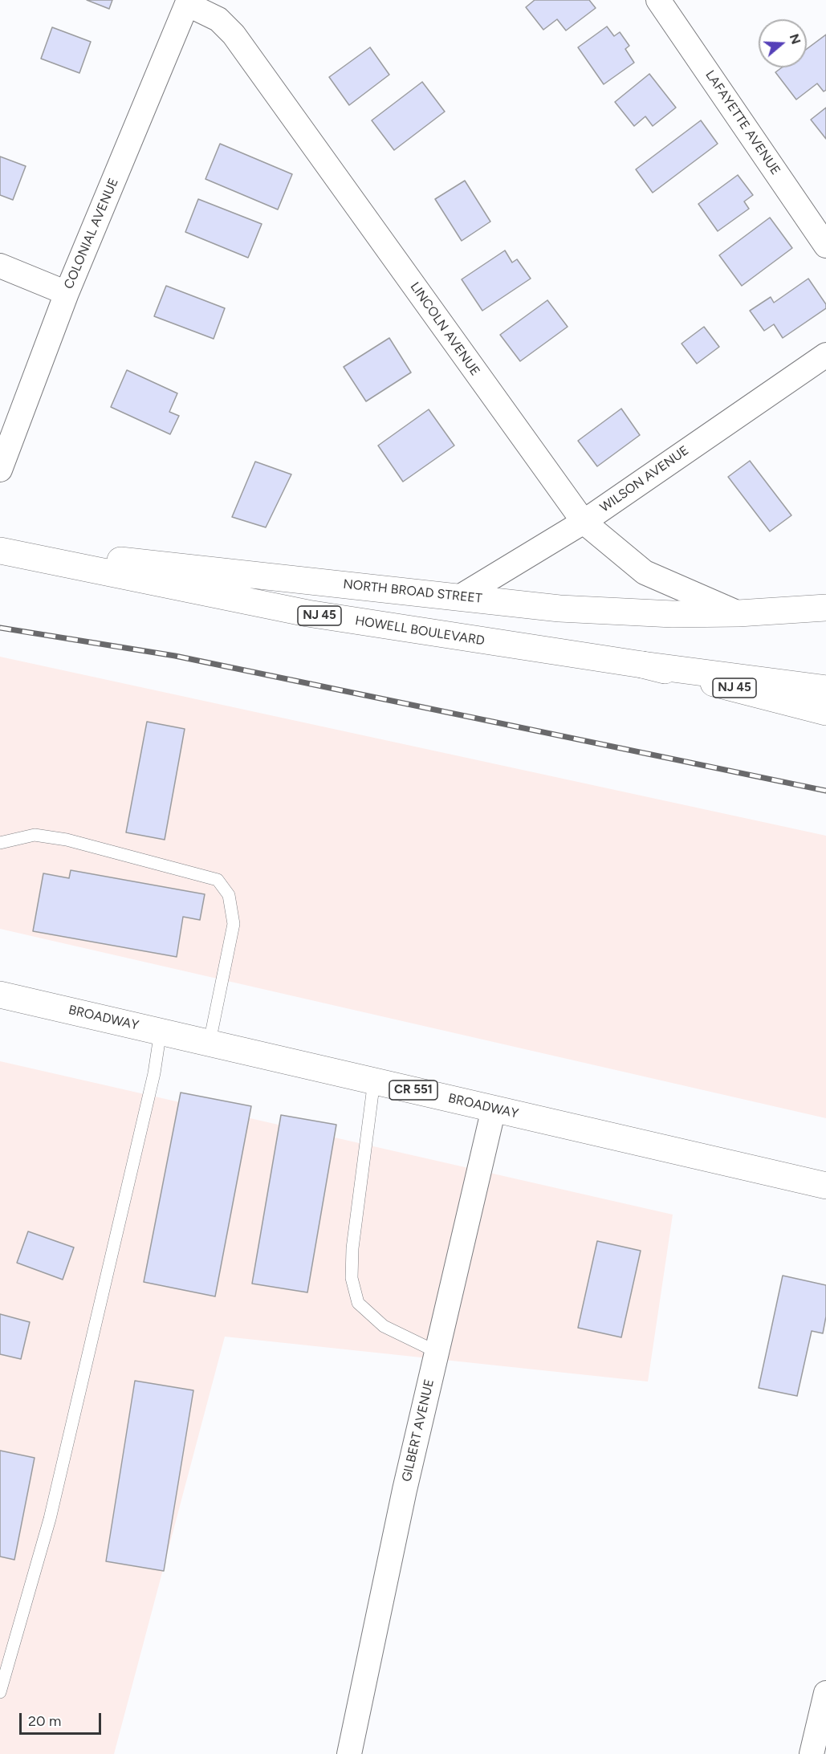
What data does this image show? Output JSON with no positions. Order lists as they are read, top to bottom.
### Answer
{
  "streets": {
    "main road": [
      "NORTH BROAD STREET",
      "NJ 45",
      "HOWELL BOULEVARD",
      "BROADWAY",
      "CR 551"
    ],
    "street": [
      "LAFAYETTE AVENUE",
      "COLONIAL AVENUE",
      "LINCOLN AVENUE",
      "WILSON AVENUE",
      "GILBERT AVENUE"
    ]
  },
  "crossings": [
    ["COLONIAL AVENUE", "LINCOLN AVENUE"],
    ["LINCOLN AVENUE", "WILSON AVENUE"],
    ["LINCOLN AVENUE", "NORTH BROAD STREET"],
    ["WILSON AVENUE", "NORTH BROAD STREET"],
    ["NORTH BROAD STREET", "HOWELL BOULEVARD"],
    ["NJ 45", "HOWELL BOULEVARD"],
    ["BROADWAY", "GILBERT AVENUE"]
  ],
  "scale_bar": "20 m",
  "north": "right"
}
